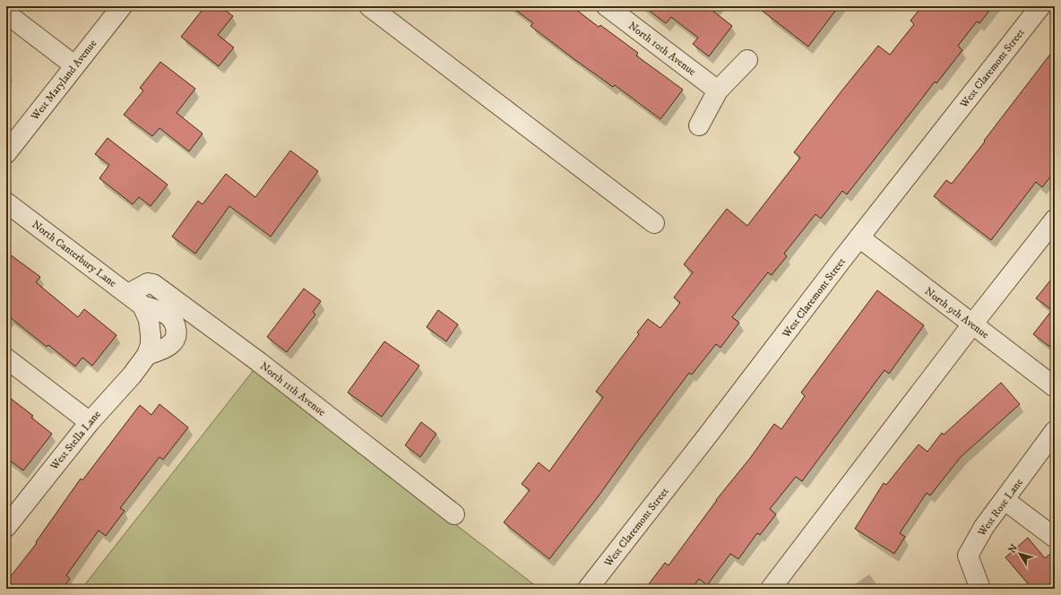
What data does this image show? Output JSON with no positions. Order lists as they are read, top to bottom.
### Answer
{
  "streets": {
    "street": [
      "North 10th Avenue",
      "West Claremont Street",
      "West Maryland Avenue",
      "North Canterbury Lane",
      "North 9th Avenue",
      "North 11th Avenue",
      "West Stella Lane",
      "West Rose Lane"
    ]
  },
  "crossings": [
    ["West Claremont Street", "North 9th Avenue"],
    ["North Canterbury Lane", "North 11th Avenue"],
    ["North Canterbury Lane", "West Stella Lane"]
  ],
  "north": "top left"
}
